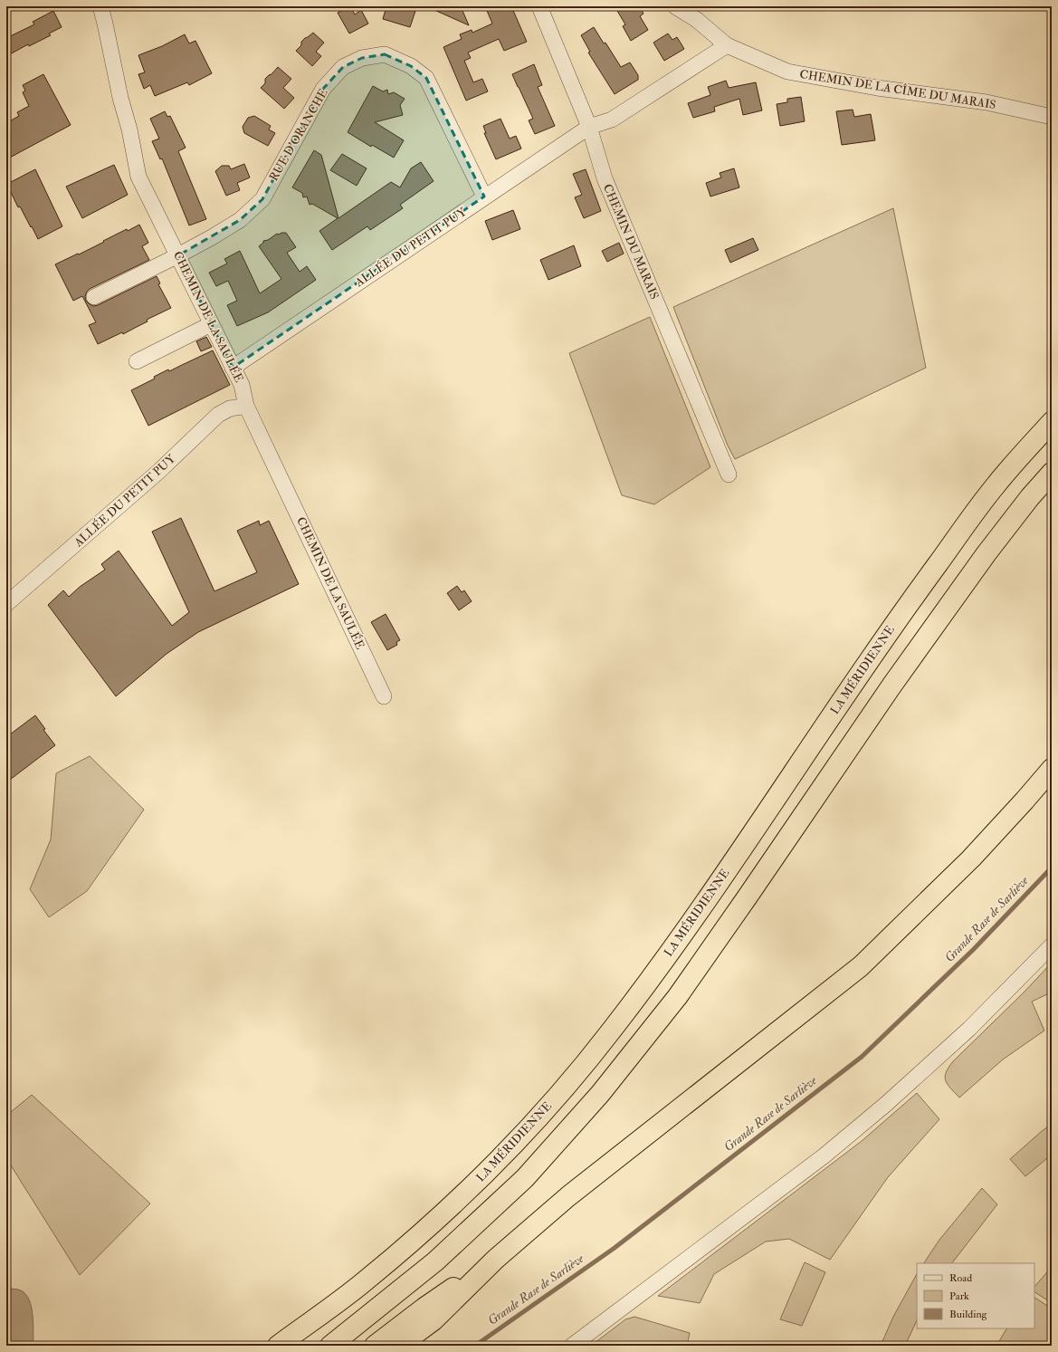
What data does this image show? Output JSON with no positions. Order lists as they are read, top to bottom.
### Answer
{
  "streets": {
    "highway": ["LA MÉRIDIENNE"],
    "street": [
      "CHEMIN DE LA CÎME DU MARAIS",
      "RUE D'ORANCHE",
      "CHEMIN DU MARAIS",
      "ALLÉE DU PETIT PUY",
      "CHEMIN DE LA SAULÉE"
    ]
  },
  "crossings": [
    ["RUE D'ORANCHE", "ALLÉE DU PETIT PUY"],
    ["RUE D'ORANCHE", "CHEMIN DE LA SAULÉE"],
    ["CHEMIN DU MARAIS", "ALLÉE DU PETIT PUY"],
    ["ALLÉE DU PETIT PUY", "CHEMIN DE LA SAULÉE"]
  ],
  "water": ["Grande Rase de Sarliève"],
  "legend": ["Road", "Park", "Building"]
}
